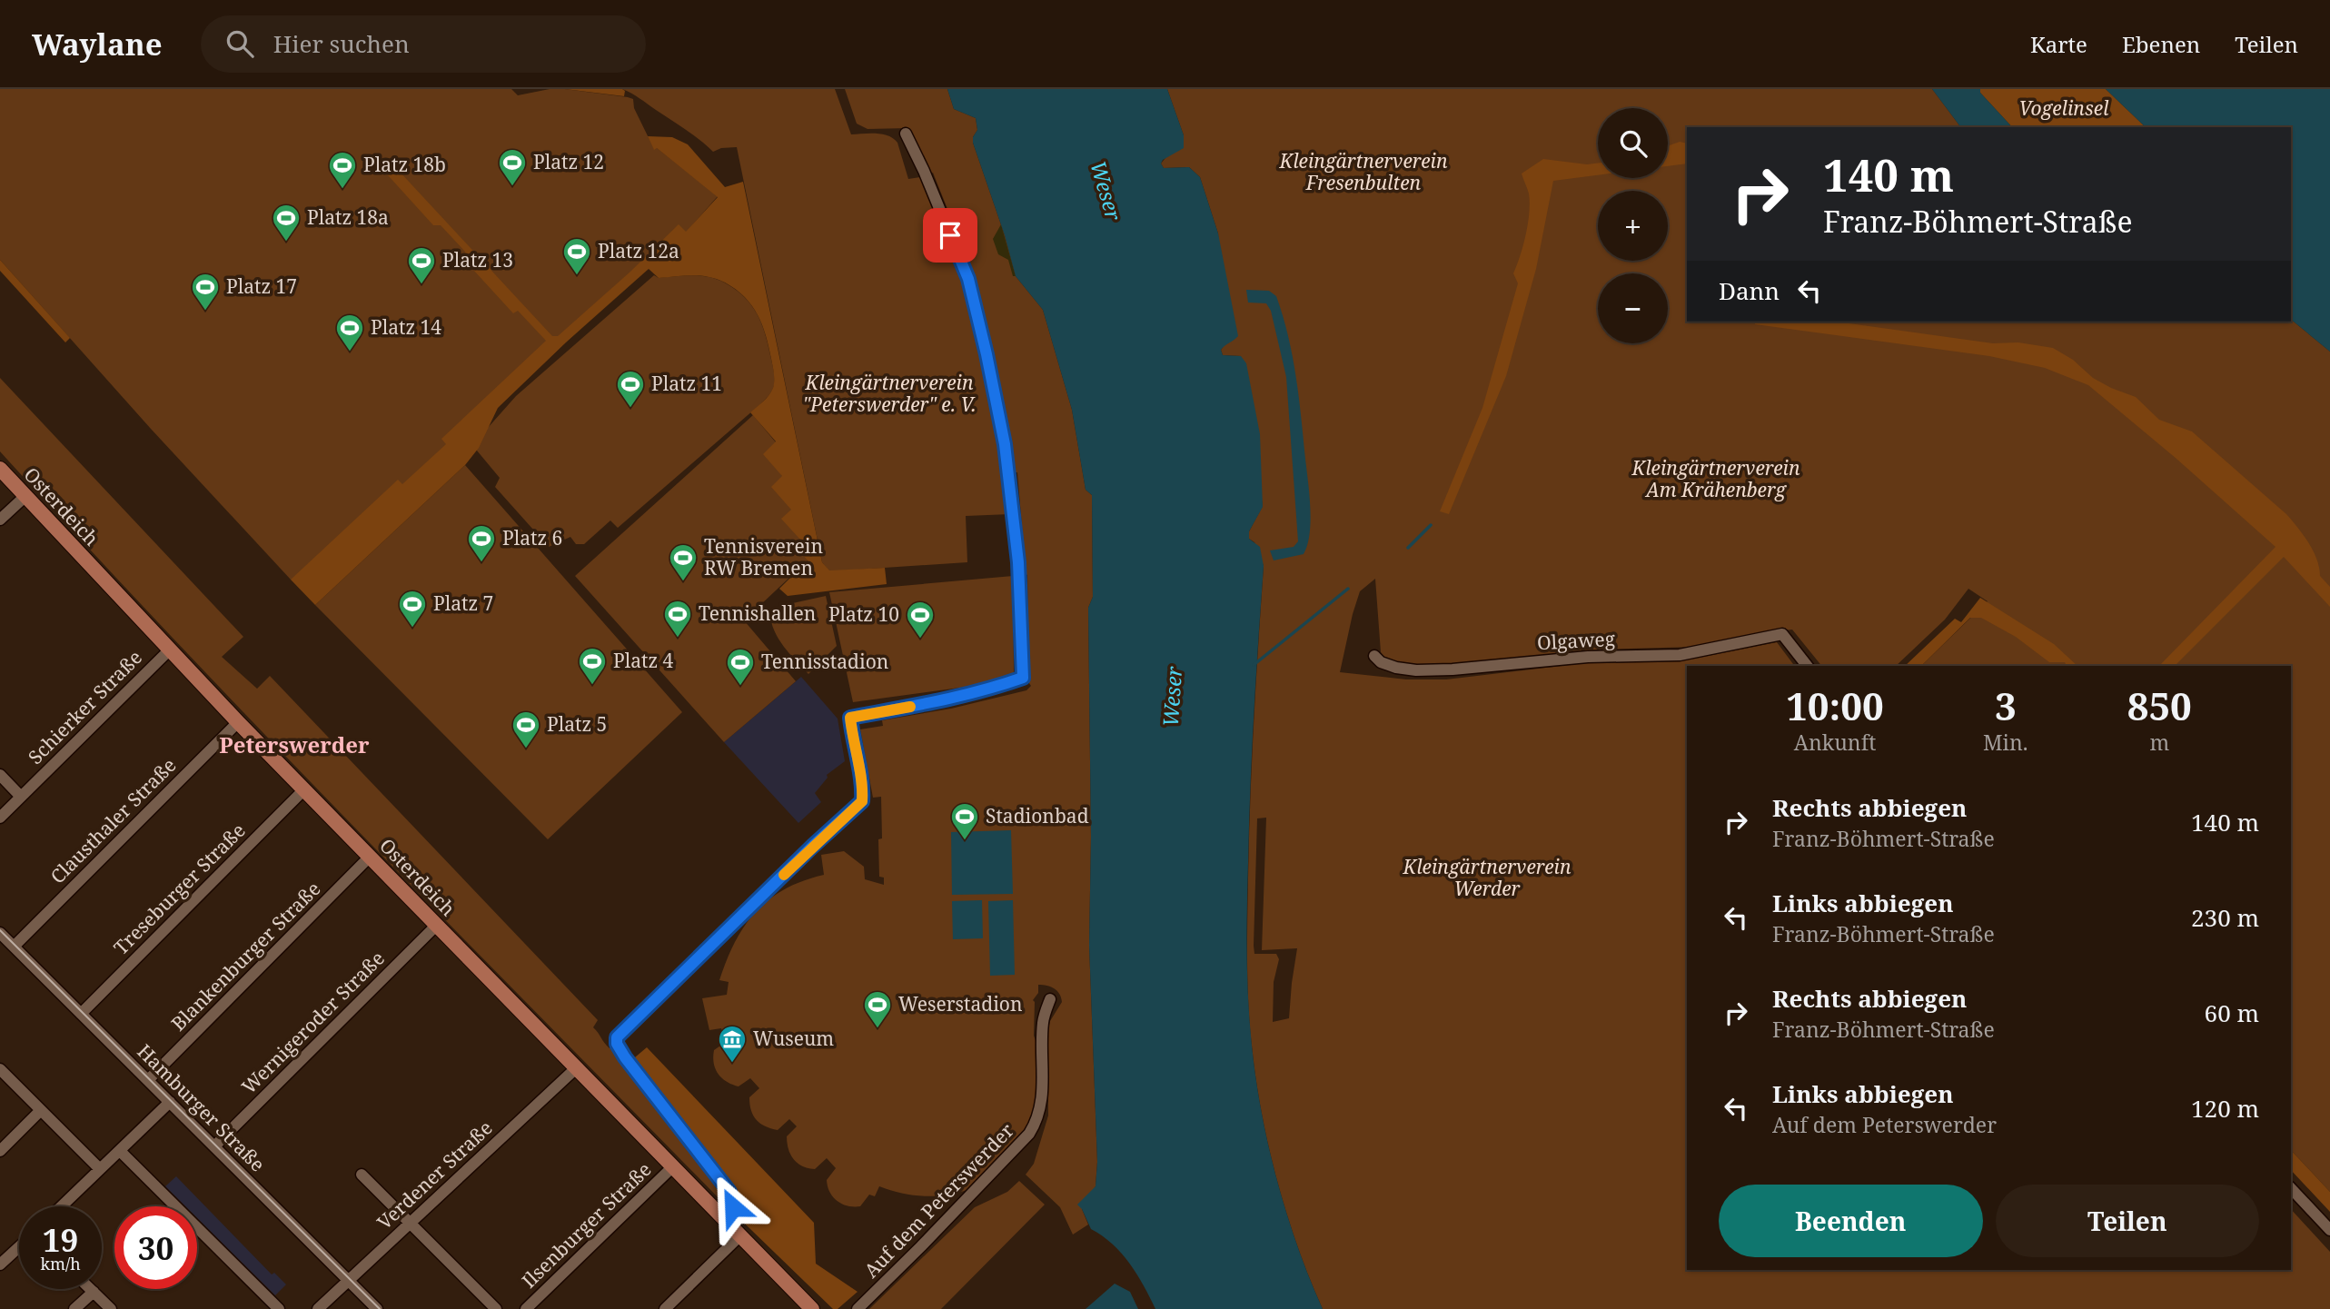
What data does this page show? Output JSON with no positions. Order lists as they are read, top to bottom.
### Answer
{
  "streets": {
    "main road": ["Osterdeich"],
    "street": [
      "Olgaweg",
      "Schierker Straße",
      "Clausthaler Straße",
      "Treseburger Straße",
      "Blankenburger Straße",
      "Wernigeroder Straße",
      "Hamburger Straße",
      "Verdener Straße",
      "Auf dem Peterswerder",
      "Ilsenburger Straße"
    ]
  },
  "crossings": [
    ["Osterdeich", "Schierker Straße"],
    ["Osterdeich", "Clausthaler Straße"],
    ["Osterdeich", "Treseburger Straße"],
    ["Osterdeich", "Blankenburger Straße"],
    ["Osterdeich", "Wernigeroder Straße"],
    ["Osterdeich", "Verdener Straße"],
    ["Osterdeich", "Ilsenburger Straße"],
    ["Clausthaler Straße", "Hamburger Straße"],
    ["Treseburger Straße", "Hamburger Straße"],
    ["Blankenburger Straße", "Hamburger Straße"],
    ["Wernigeroder Straße", "Hamburger Straße"],
    ["Hamburger Straße", "Verdener Straße"]
  ],
  "districts": ["Peterswerder"],
  "water": ["Weser"],
  "parks": [
    "Vogelinsel",
    "Kleingärtnerverein Fresenbulten",
    "Kleingärtnerverein \"Peterswerder\" e. V.",
    "Kleingärtnerverein Am Krähenberg",
    "Kleingärtnerverein Werder"
  ],
  "places": {
    "sports": [
      "Platz 12",
      "Platz 18b",
      "Platz 18a",
      "Platz 12a",
      "Platz 13",
      "Platz 17",
      "Platz 14",
      "Platz 11",
      "Platz 6",
      "Tennisverein RW Bremen",
      "Platz 7",
      "Tennishallen",
      "Platz 10",
      "Platz 4",
      "Tennisstadion",
      "Platz 5",
      "Stadionbad",
      "Weserstadion"
    ],
    "museum": ["Wuseum"]
  },
  "page": {
    "header": "Waylane",
    "search": "Hier suchen",
    "nav": ["Karte", "Ebenen", "Teilen"],
    "map_buttons": ["+", "−"],
    "turn": ["140 m", "Franz-Böhmert-Straße"],
    "then": "Dann",
    "eta": [
      "10:00",
      "Ankunft",
      "3",
      "Min.",
      "850",
      "m"
    ],
    "list": [
      {
        "name": "Rechts abbiegen",
        "note": "Franz-Böhmert-Straße",
        "value": "140 m"
      },
      {
        "name": "Links abbiegen",
        "note": "Franz-Böhmert-Straße",
        "value": "230 m"
      },
      {
        "name": "Rechts abbiegen",
        "note": "Franz-Böhmert-Straße",
        "value": "60 m"
      },
      {
        "name": "Links abbiegen",
        "note": "Auf dem Peterswerder",
        "value": "120 m"
      }
    ],
    "buttons": ["Beenden", "Teilen"],
    "speed": "19 km/h",
    "limit": "30"
  }
}
